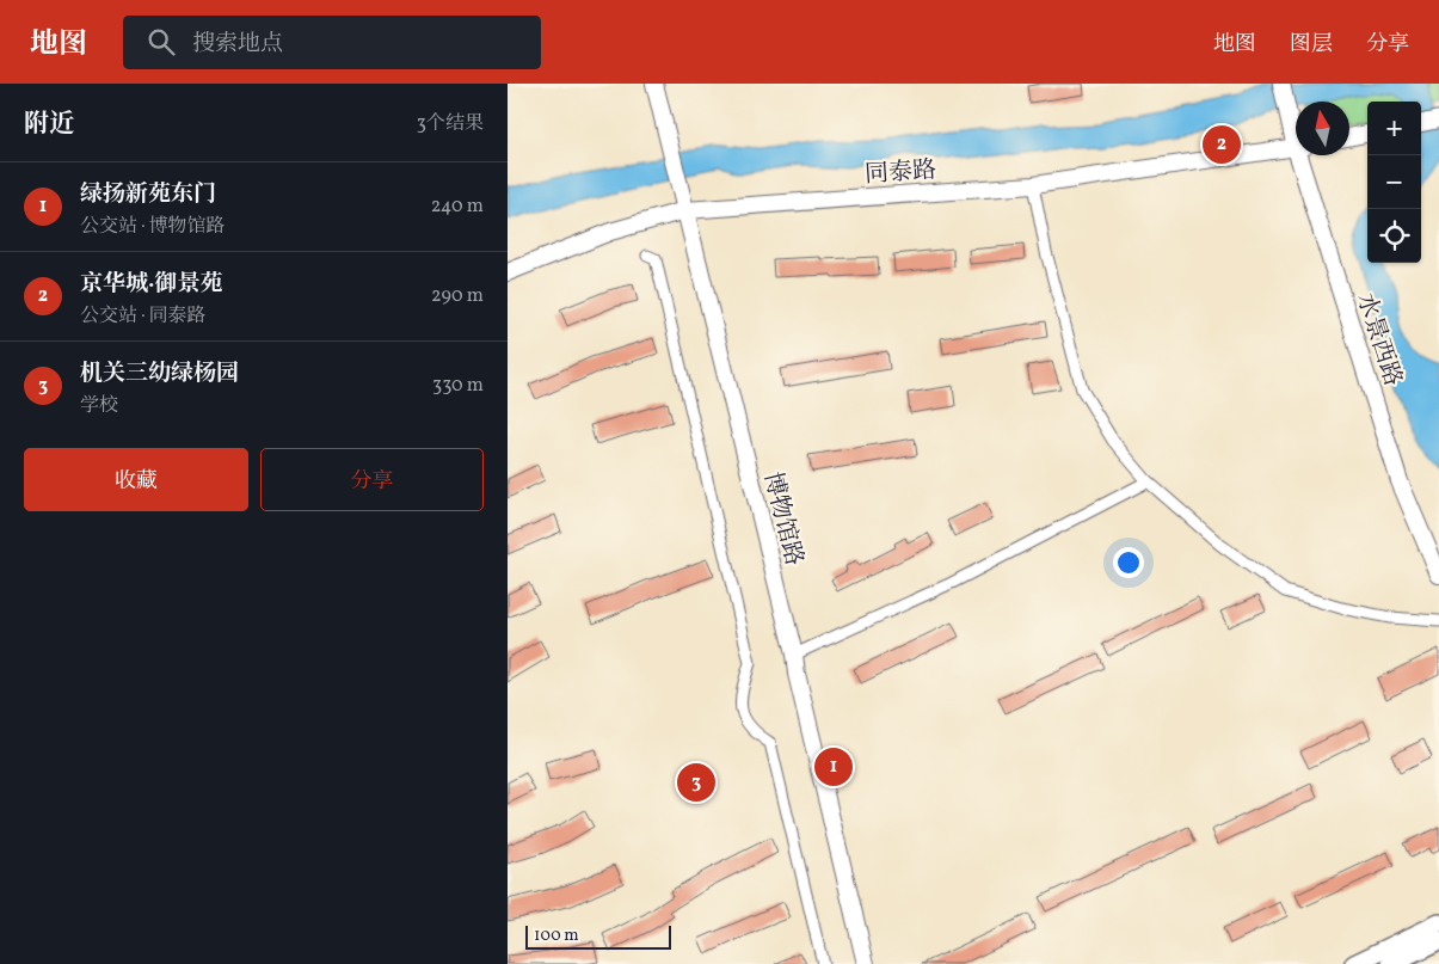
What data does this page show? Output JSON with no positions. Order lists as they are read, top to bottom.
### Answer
{
  "streets": {
    "street": ["同泰路", "水景西路", "博物馆路"]
  },
  "crossings": [
    ["同泰路", "博物馆路"]
  ],
  "scale_bar": "100 m",
  "north": "top",
  "page": {
    "header": "地图",
    "search": "搜索地点",
    "nav": ["地图", "图层", "分享"],
    "heading": ["附近", "3个结果"],
    "map_buttons": ["+", "−"],
    "pins": ["2", "1", "3"],
    "list": [
      {
        "mark": "1",
        "name": "绿扬新苑东门",
        "note": "公交站 · 博物馆路",
        "value": "240 m"
      },
      {
        "mark": "2",
        "name": "京华城·御景苑",
        "note": "公交站 · 同泰路",
        "value": "290 m"
      },
      {
        "mark": "3",
        "name": "机关三幼绿杨园",
        "note": "学校",
        "value": "330 m"
      }
    ],
    "buttons": ["收藏", "分享"],
    "scale": "100 m"
  }
}
